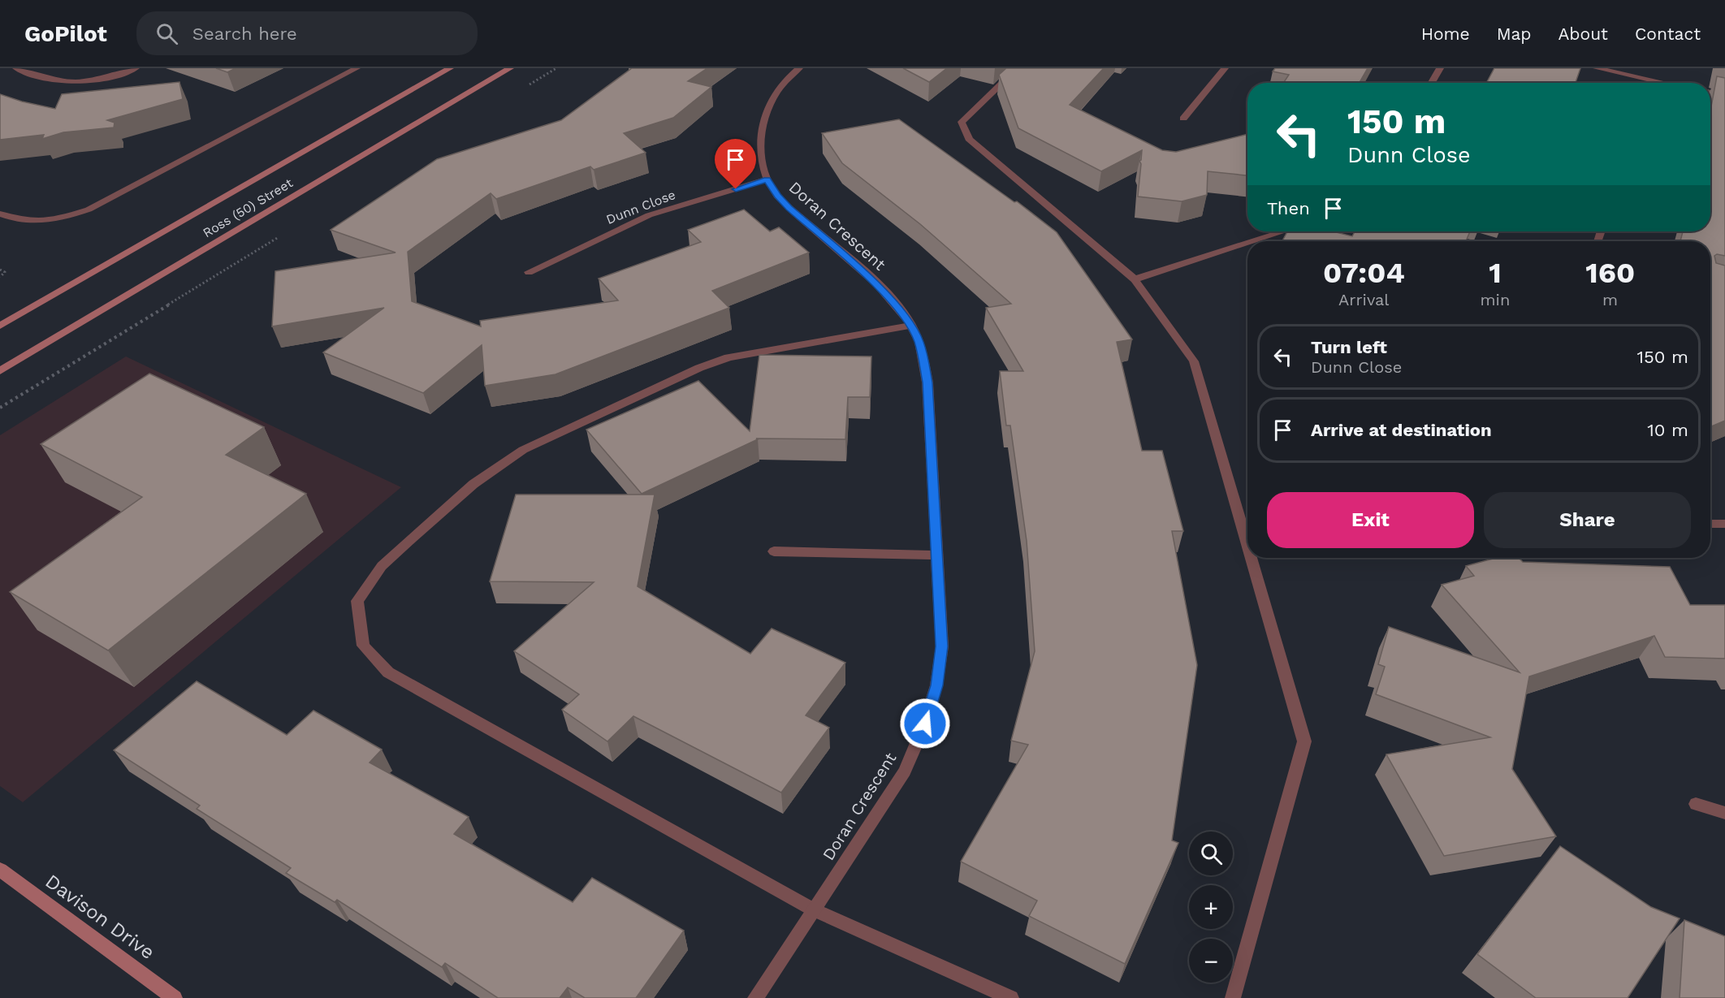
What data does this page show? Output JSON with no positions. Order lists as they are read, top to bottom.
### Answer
{
  "streets": {
    "street": [
      "Dunn Close",
      "Ross (50) Street",
      "Doran Crescent",
      "Davison Drive"
    ]
  },
  "crossings": [
    ["Dunn Close", "Doran Crescent"]
  ],
  "page": {
    "header": "GoPilot",
    "search": "Search here",
    "nav": [
      "Home",
      "Map",
      "About",
      "Contact"
    ],
    "turn": ["150 m", "Dunn Close"],
    "then": "Then",
    "eta": [
      "07:04",
      "Arrival",
      "1",
      "min",
      "160",
      "m"
    ],
    "list": [
      {
        "name": "Turn left",
        "note": "Dunn Close",
        "value": "150 m"
      },
      {
        "name": "Arrive at destination",
        "value": "10 m"
      }
    ],
    "buttons": ["Exit", "Share"],
    "map_buttons": ["+", "−"]
  }
}
